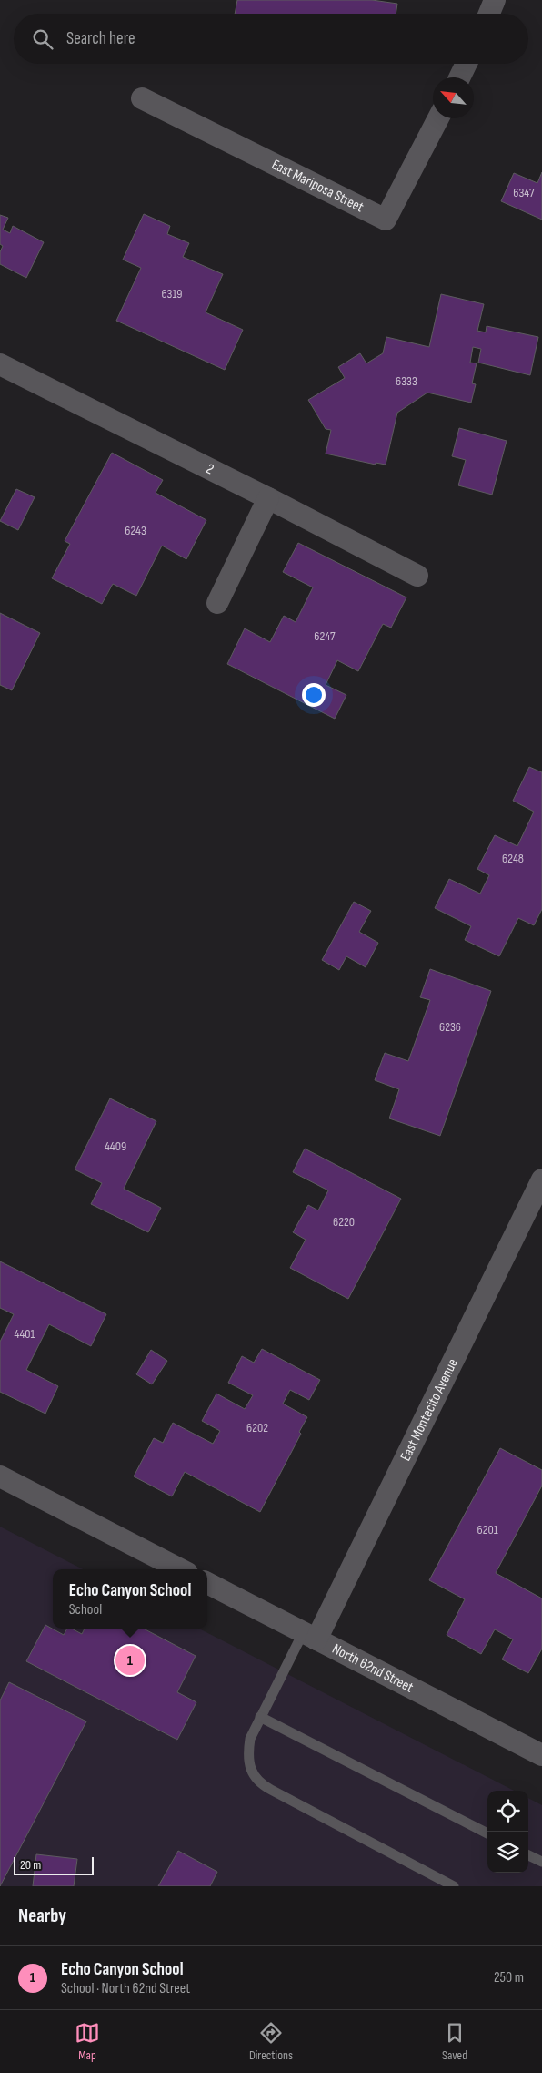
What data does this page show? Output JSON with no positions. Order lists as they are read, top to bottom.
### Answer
{
  "streets": {
    "street": [
      "East Mariposa Street",
      "2",
      "East Montecito Avenue",
      "North 62nd Street"
    ]
  },
  "crossings": [
    ["East Montecito Avenue", "North 62nd Street"]
  ],
  "house_numbers": [
    "6347",
    "6319",
    "6333",
    "6243",
    "6247",
    "6248",
    "6236",
    "4409",
    "6220",
    "4401",
    "6202",
    "6201"
  ],
  "scale_bar": "20 m",
  "north": "top left",
  "page": {
    "search": "Search here",
    "popup": ["Echo Canyon School", "School"],
    "pins": "1",
    "scale": "20 m",
    "heading": "Nearby",
    "list": [
      {
        "mark": "1",
        "name": "Echo Canyon School",
        "note": "School · North 62nd Street",
        "value": "250 m"
      }
    ],
    "nav": ["Map", "Directions", "Saved"]
  }
}
